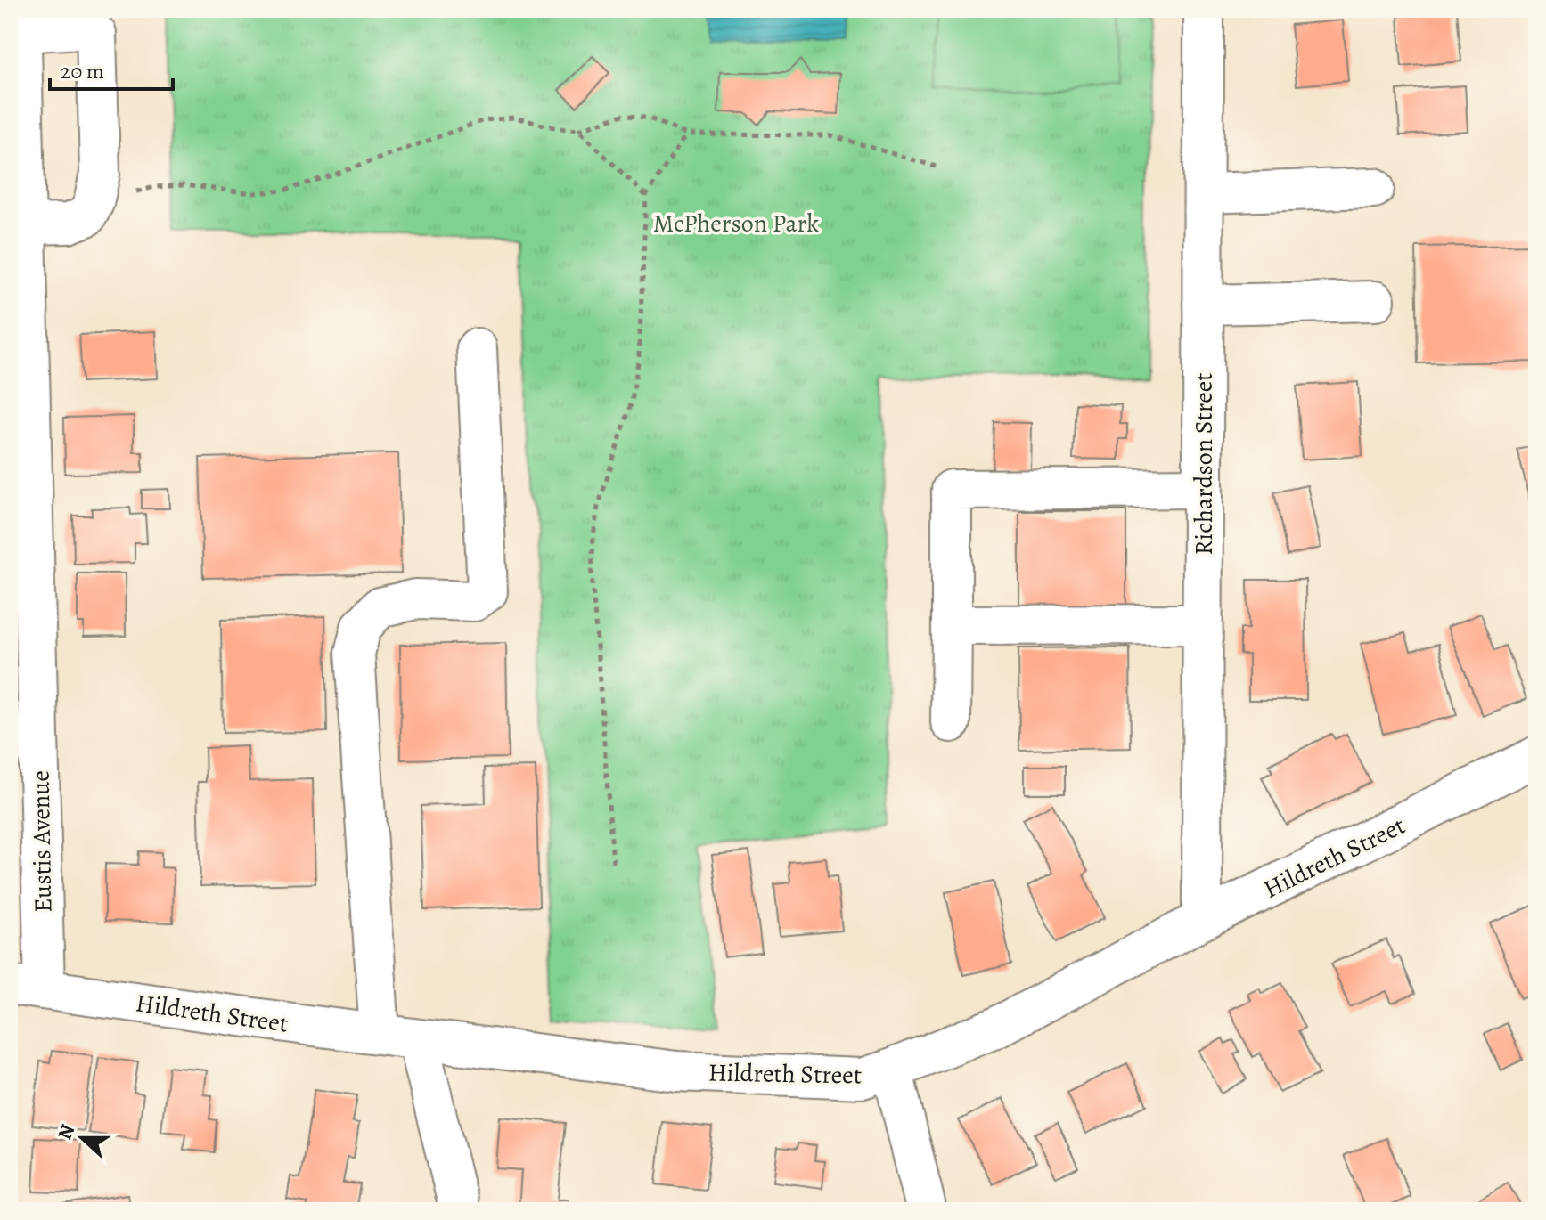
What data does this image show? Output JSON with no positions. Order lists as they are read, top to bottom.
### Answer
{
  "streets": {
    "street": ["Richardson Street", "Eustis Avenue", "Hildreth Street"]
  },
  "crossings": [
    ["Richardson Street", "Hildreth Street"],
    ["Eustis Avenue", "Hildreth Street"]
  ],
  "parks": ["McPherson Park"],
  "scale_bar": "20 m",
  "north": "left"
}
